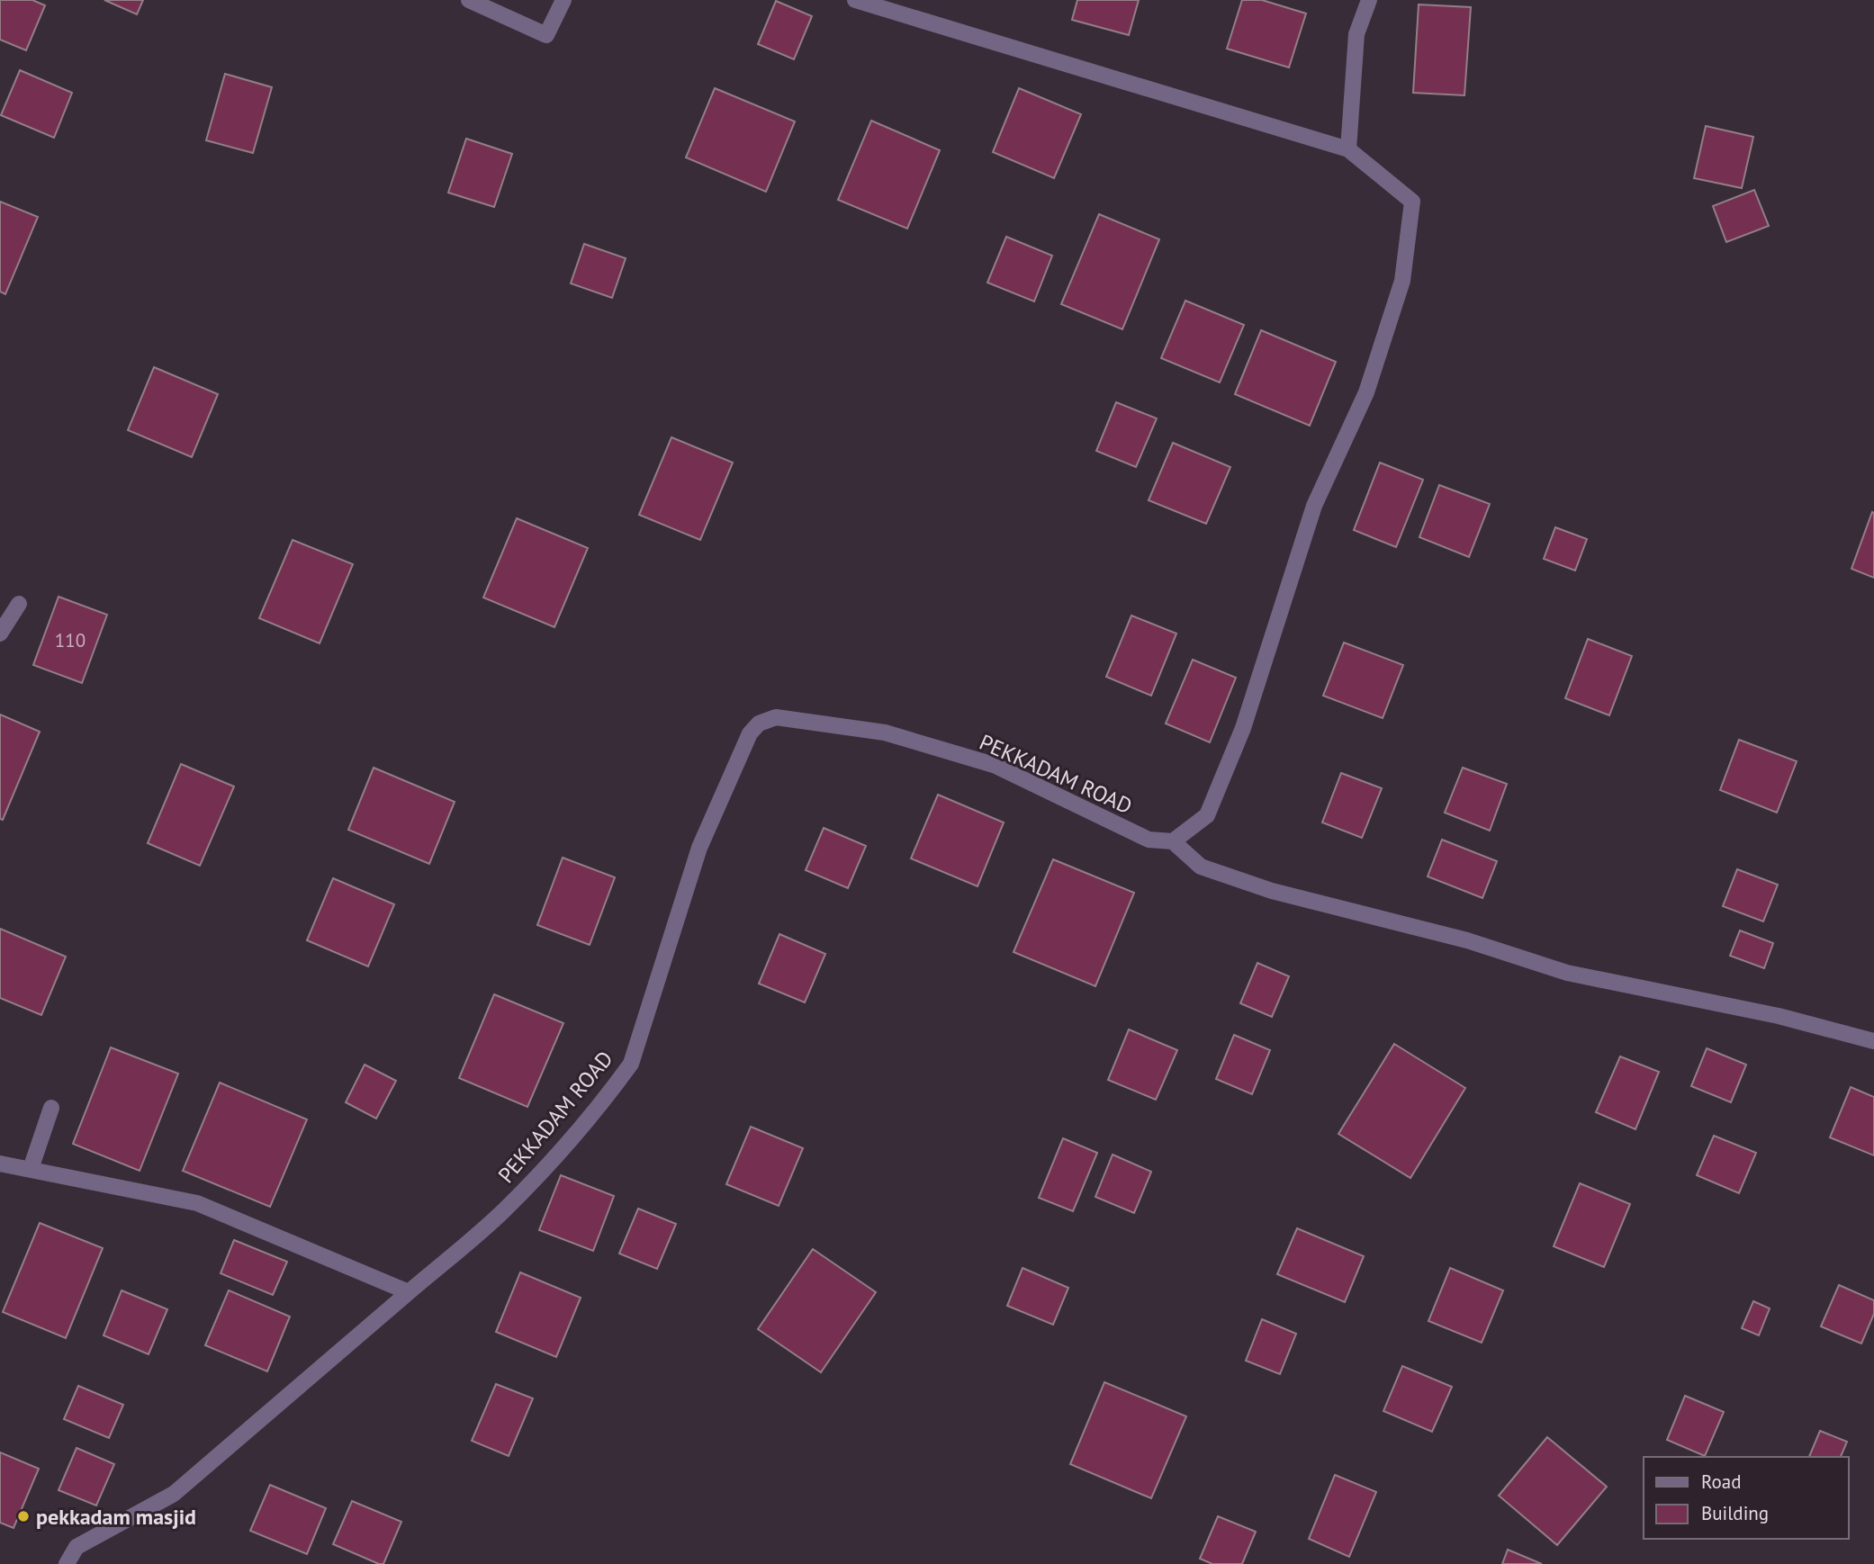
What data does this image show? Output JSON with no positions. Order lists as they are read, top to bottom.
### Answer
{
  "streets": {
    "street": ["PEKKADAM ROAD"]
  },
  "places": ["pekkadam masjid"],
  "house_numbers": ["110"],
  "legend": ["Road", "Building"]
}
